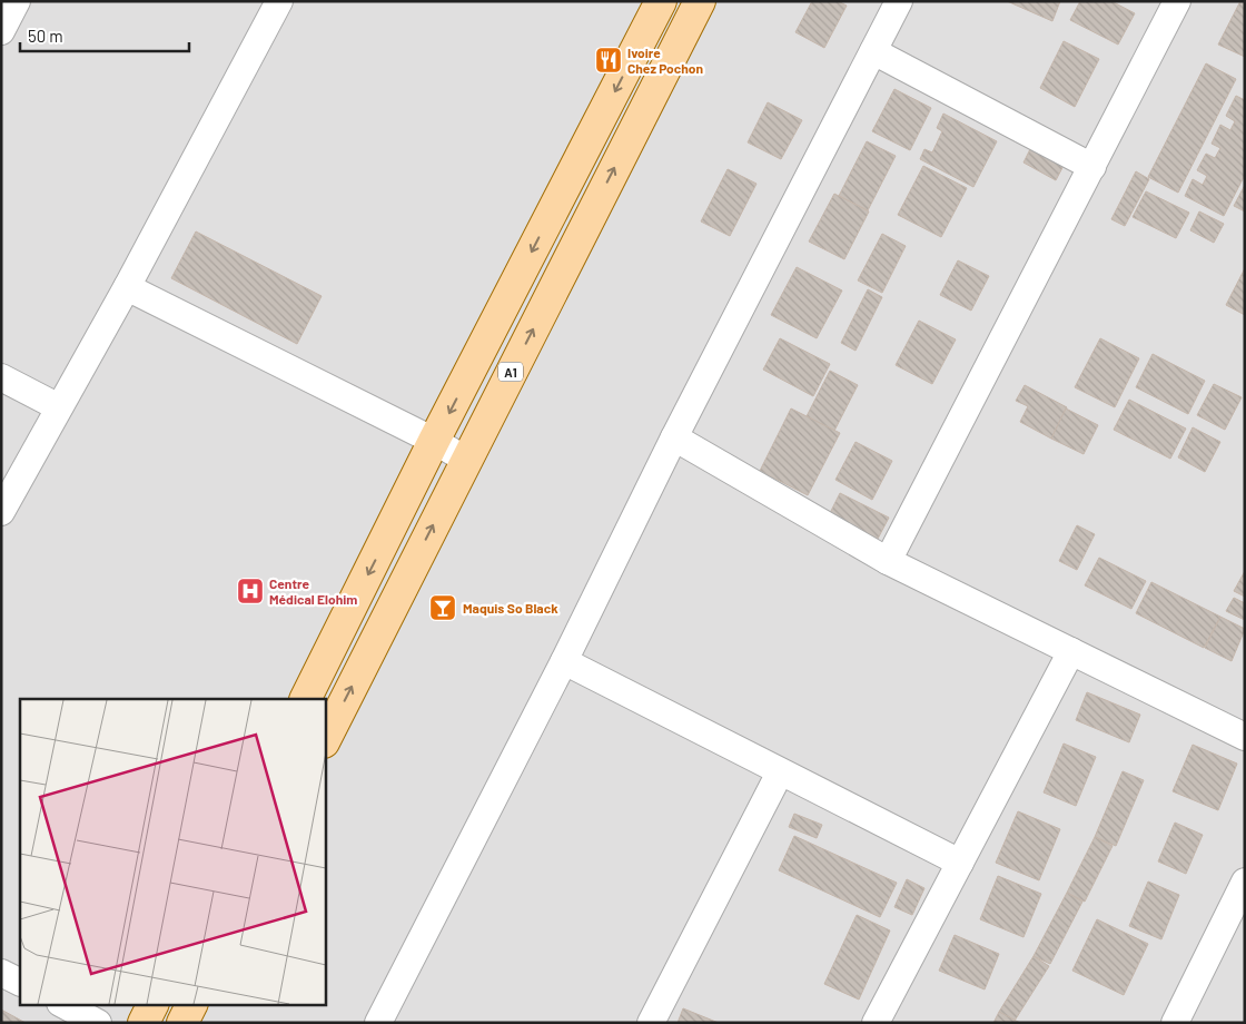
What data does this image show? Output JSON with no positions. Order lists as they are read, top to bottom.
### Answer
{
  "streets": {
    "main road": ["A1"]
  },
  "places": {
    "restaurant": ["Ivoire Chez Pochon"],
    "hospital": ["Centre Médical Elohim"],
    "bar": ["Maquis So Black"]
  },
  "scale_bar": "50 m"
}
